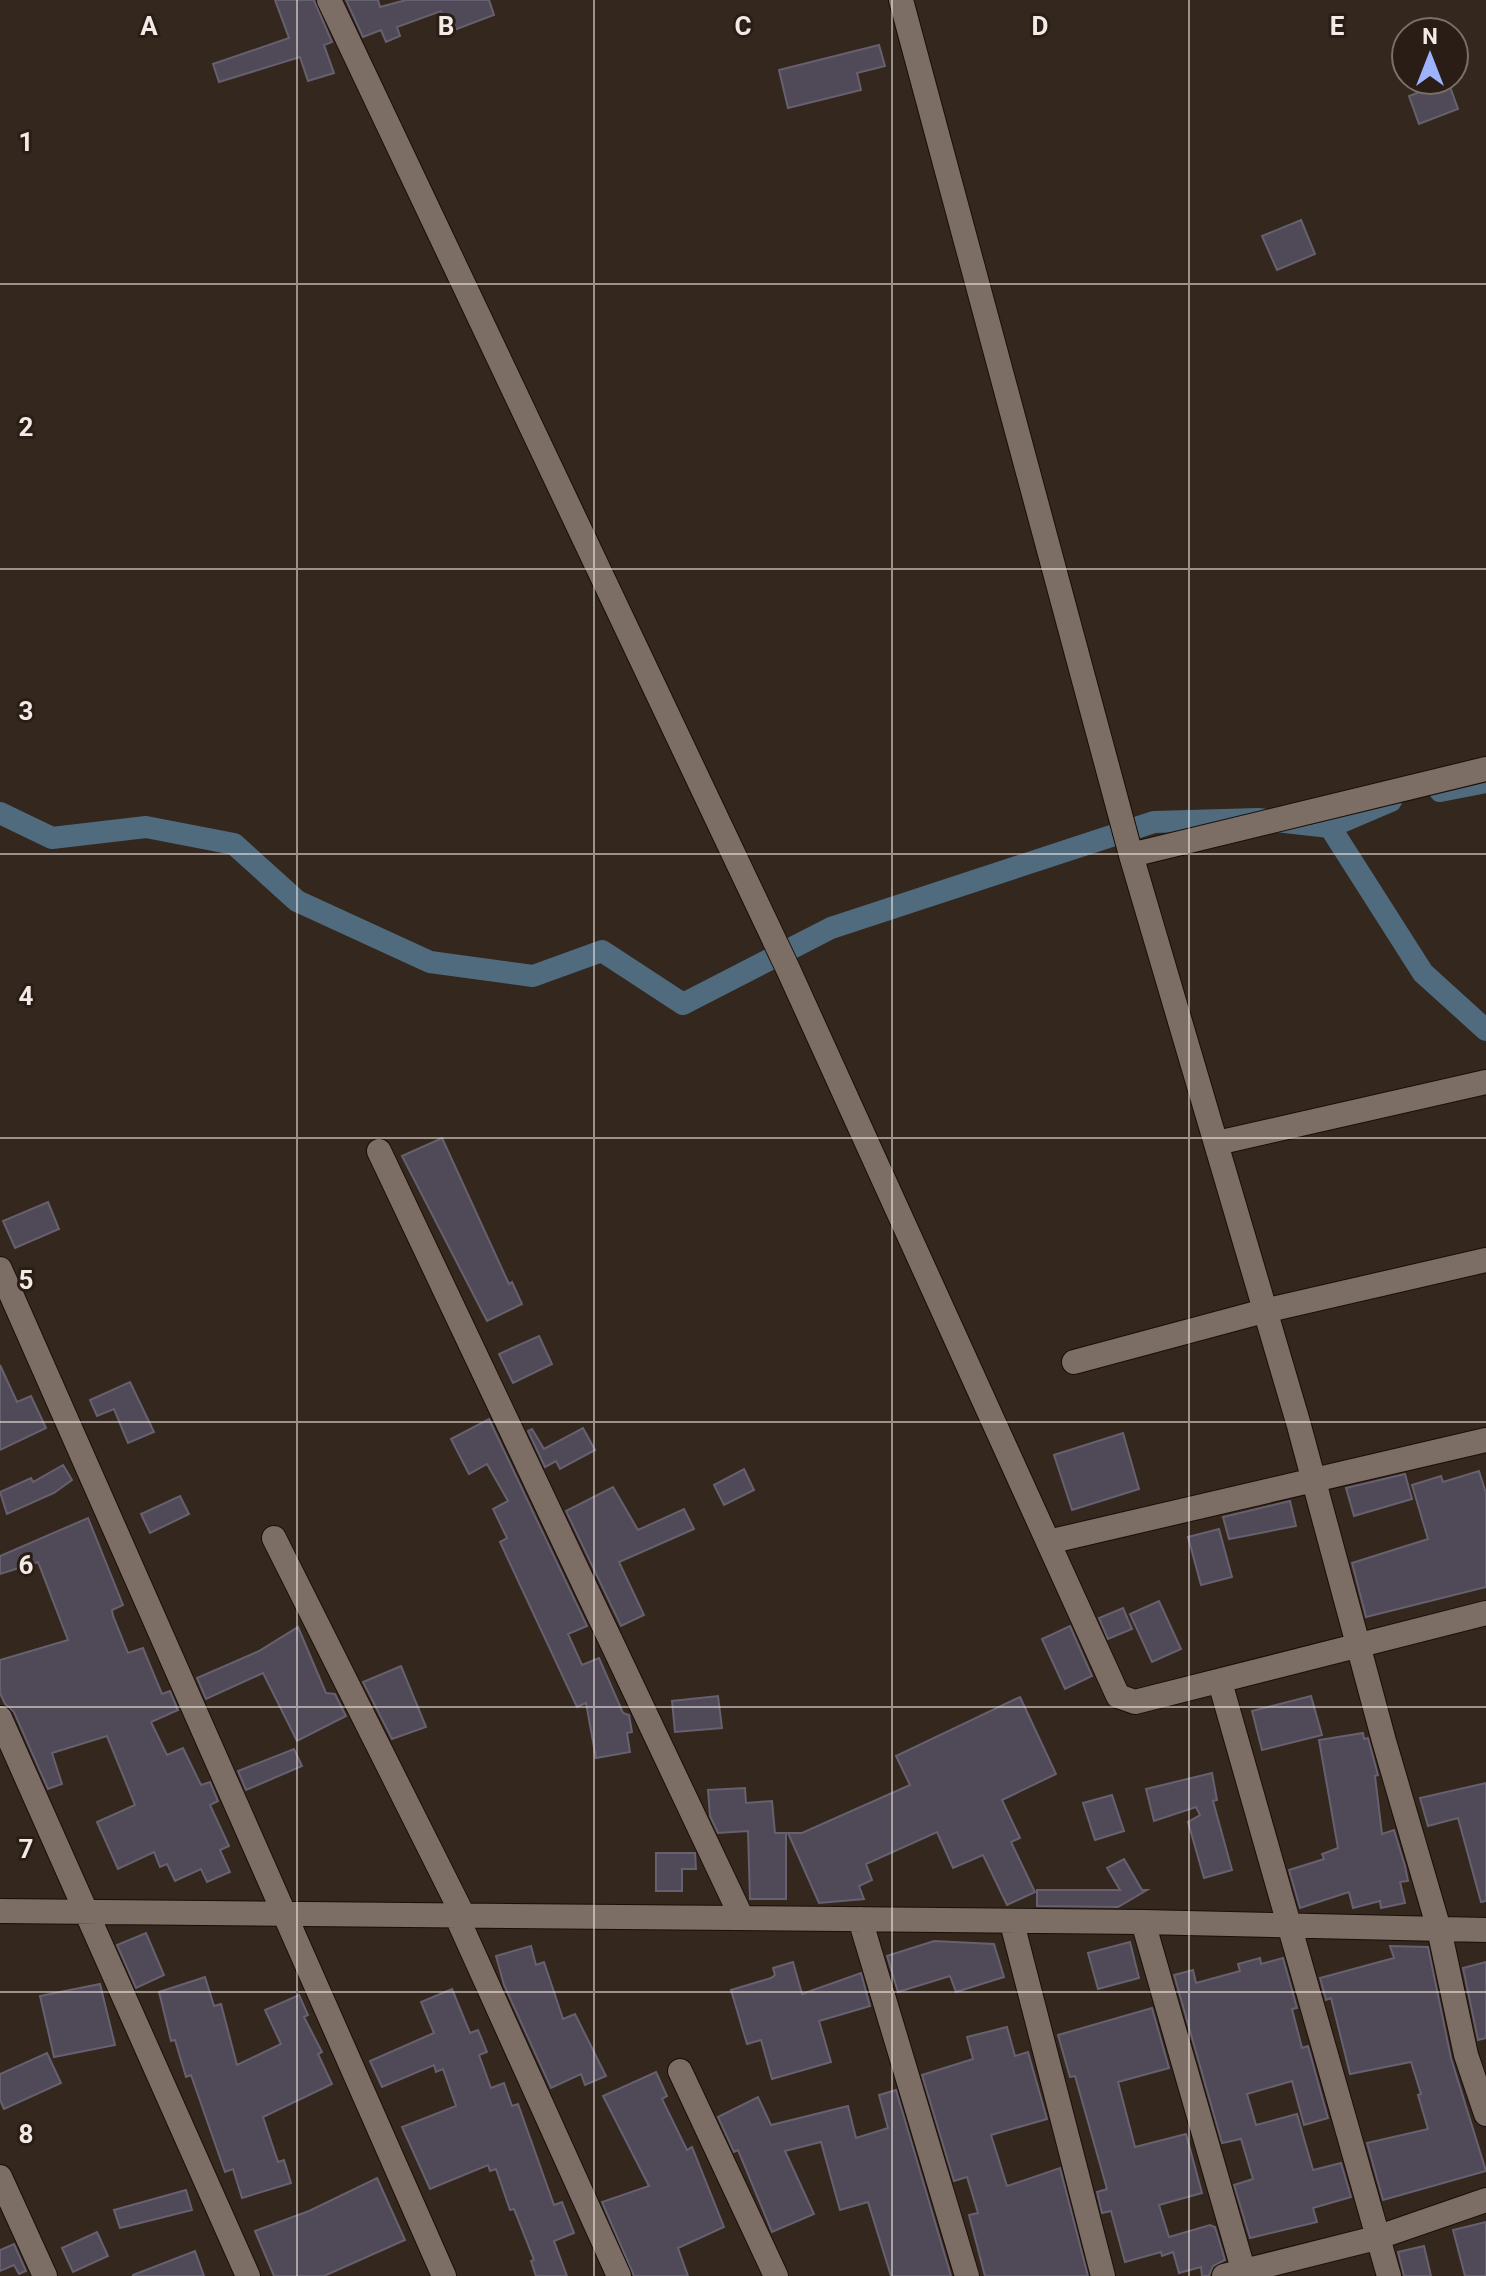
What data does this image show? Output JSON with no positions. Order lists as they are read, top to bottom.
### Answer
{
  "north": "top",
  "grid": {
    "columns": [
      "A",
      "B",
      "C",
      "D",
      "E"
    ],
    "rows": [
      "1",
      "2",
      "3",
      "4",
      "5",
      "6",
      "7",
      "8"
    ]
  }
}
